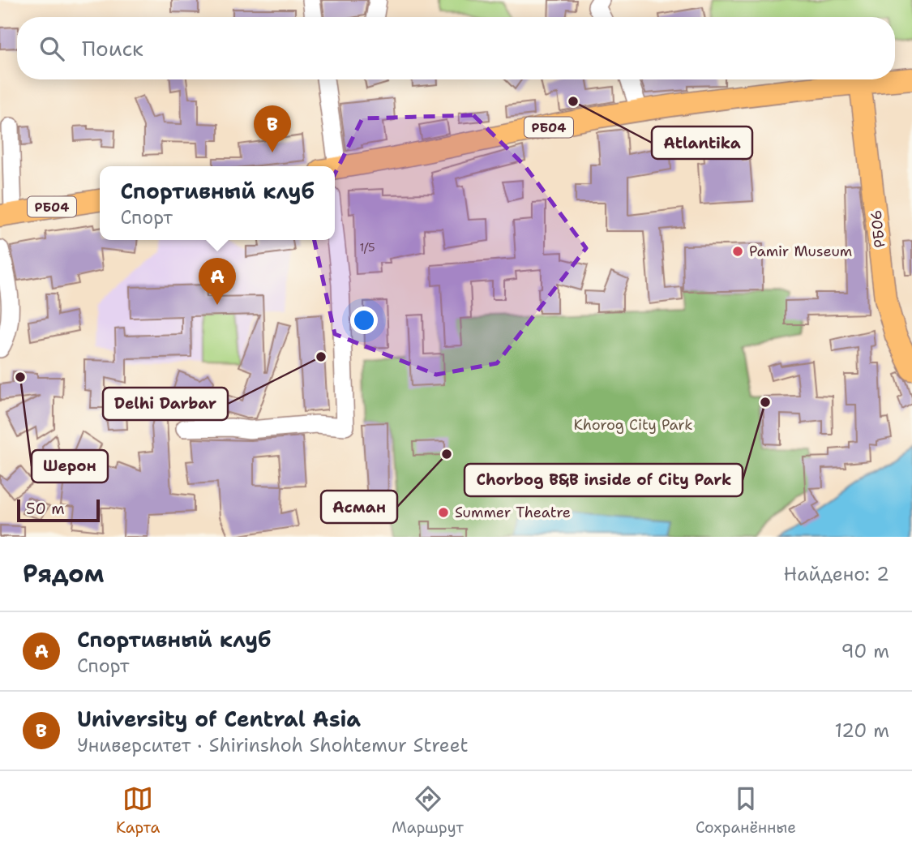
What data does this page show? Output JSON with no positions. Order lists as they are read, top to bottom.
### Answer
{
  "streets": {
    "main road": ["РБ04", "РБ06"]
  },
  "crossings": [
    ["РБ04", "РБ06"]
  ],
  "parks": ["Khorog City Park"],
  "places": [
    "Atlantika",
    "Pamir Museum",
    "Delhi Darbar",
    "Шерон",
    "Chorbog B&B inside of City Park",
    "Асман",
    "Summer Theatre"
  ],
  "house_numbers": ["1/5"],
  "scale_bar": "50 m",
  "page": {
    "search": "Поиск",
    "pins": ["B", "A"],
    "popup": ["Спортивный клуб", "Спорт"],
    "scale": "50 m",
    "heading": ["Рядом", "Найдено: 2"],
    "list": [
      {
        "mark": "A",
        "name": "Спортивный клуб",
        "note": "Спорт",
        "value": "90 m"
      },
      {
        "mark": "B",
        "name": "University of Central Asia",
        "note": "Университет · Shirinshoh Shohtemur Street",
        "value": "120 m"
      }
    ],
    "nav": ["Карта", "Маршрут", "Сохранённые"]
  }
}
